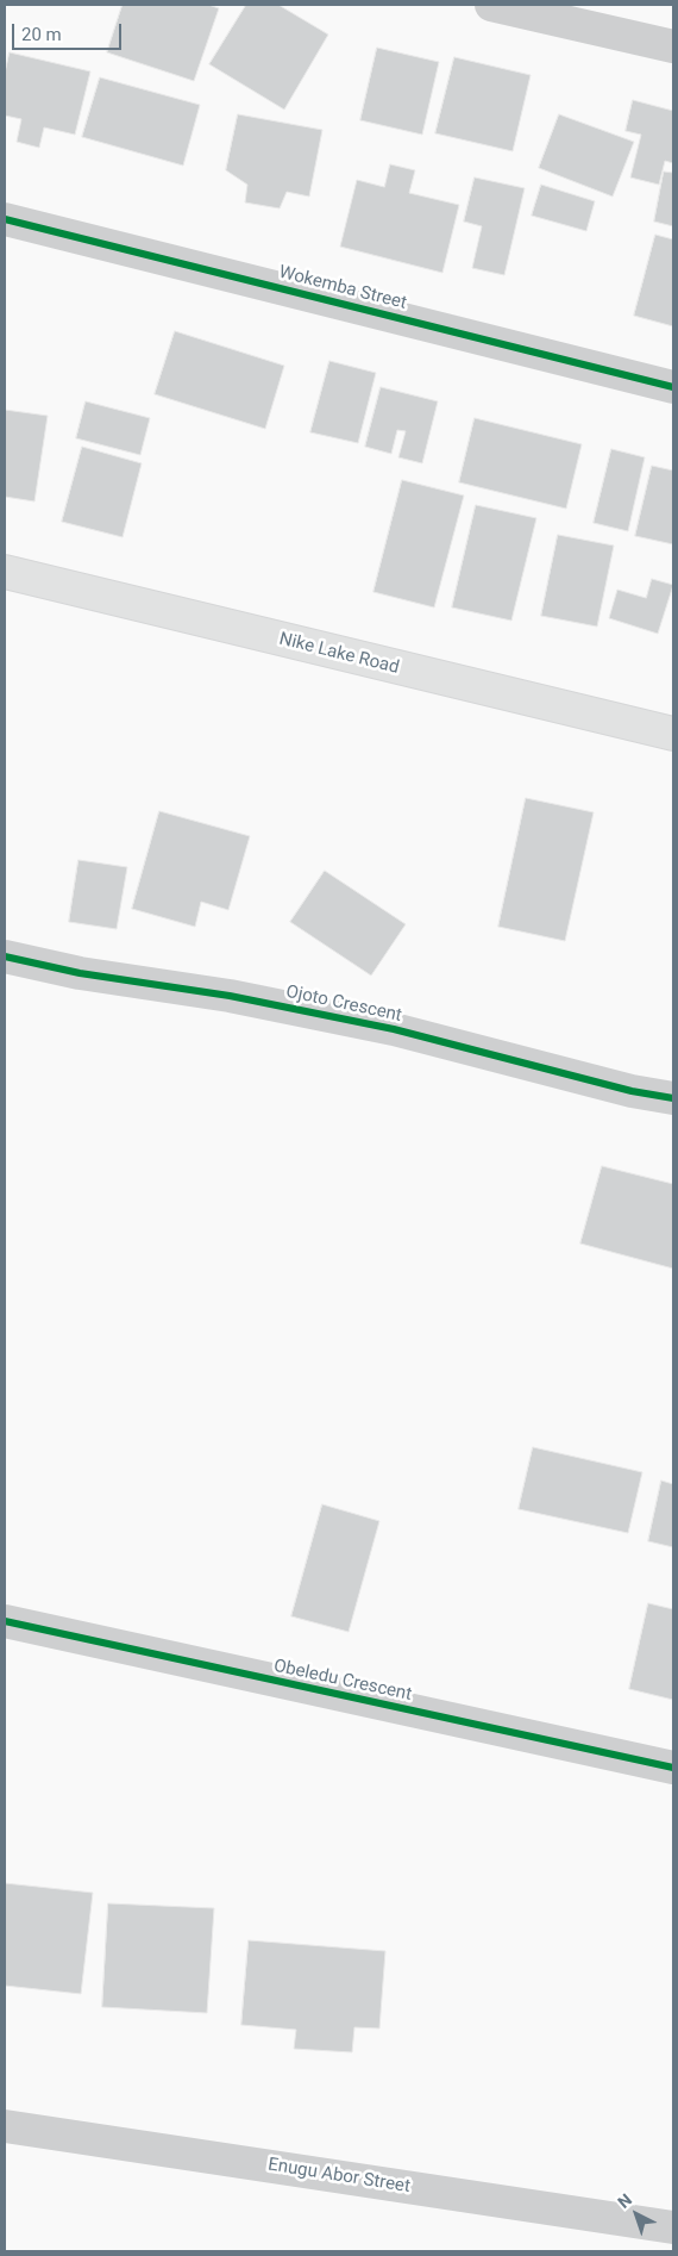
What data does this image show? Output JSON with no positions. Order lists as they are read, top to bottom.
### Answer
{
  "streets": {
    "main road": ["Nike Lake Road"],
    "street": [
      "Wokemba Street",
      "Ojoto Crescent",
      "Obeledu Crescent",
      "Enugu Abor Street"
    ]
  },
  "scale_bar": "20 m",
  "north": "top left"
}
